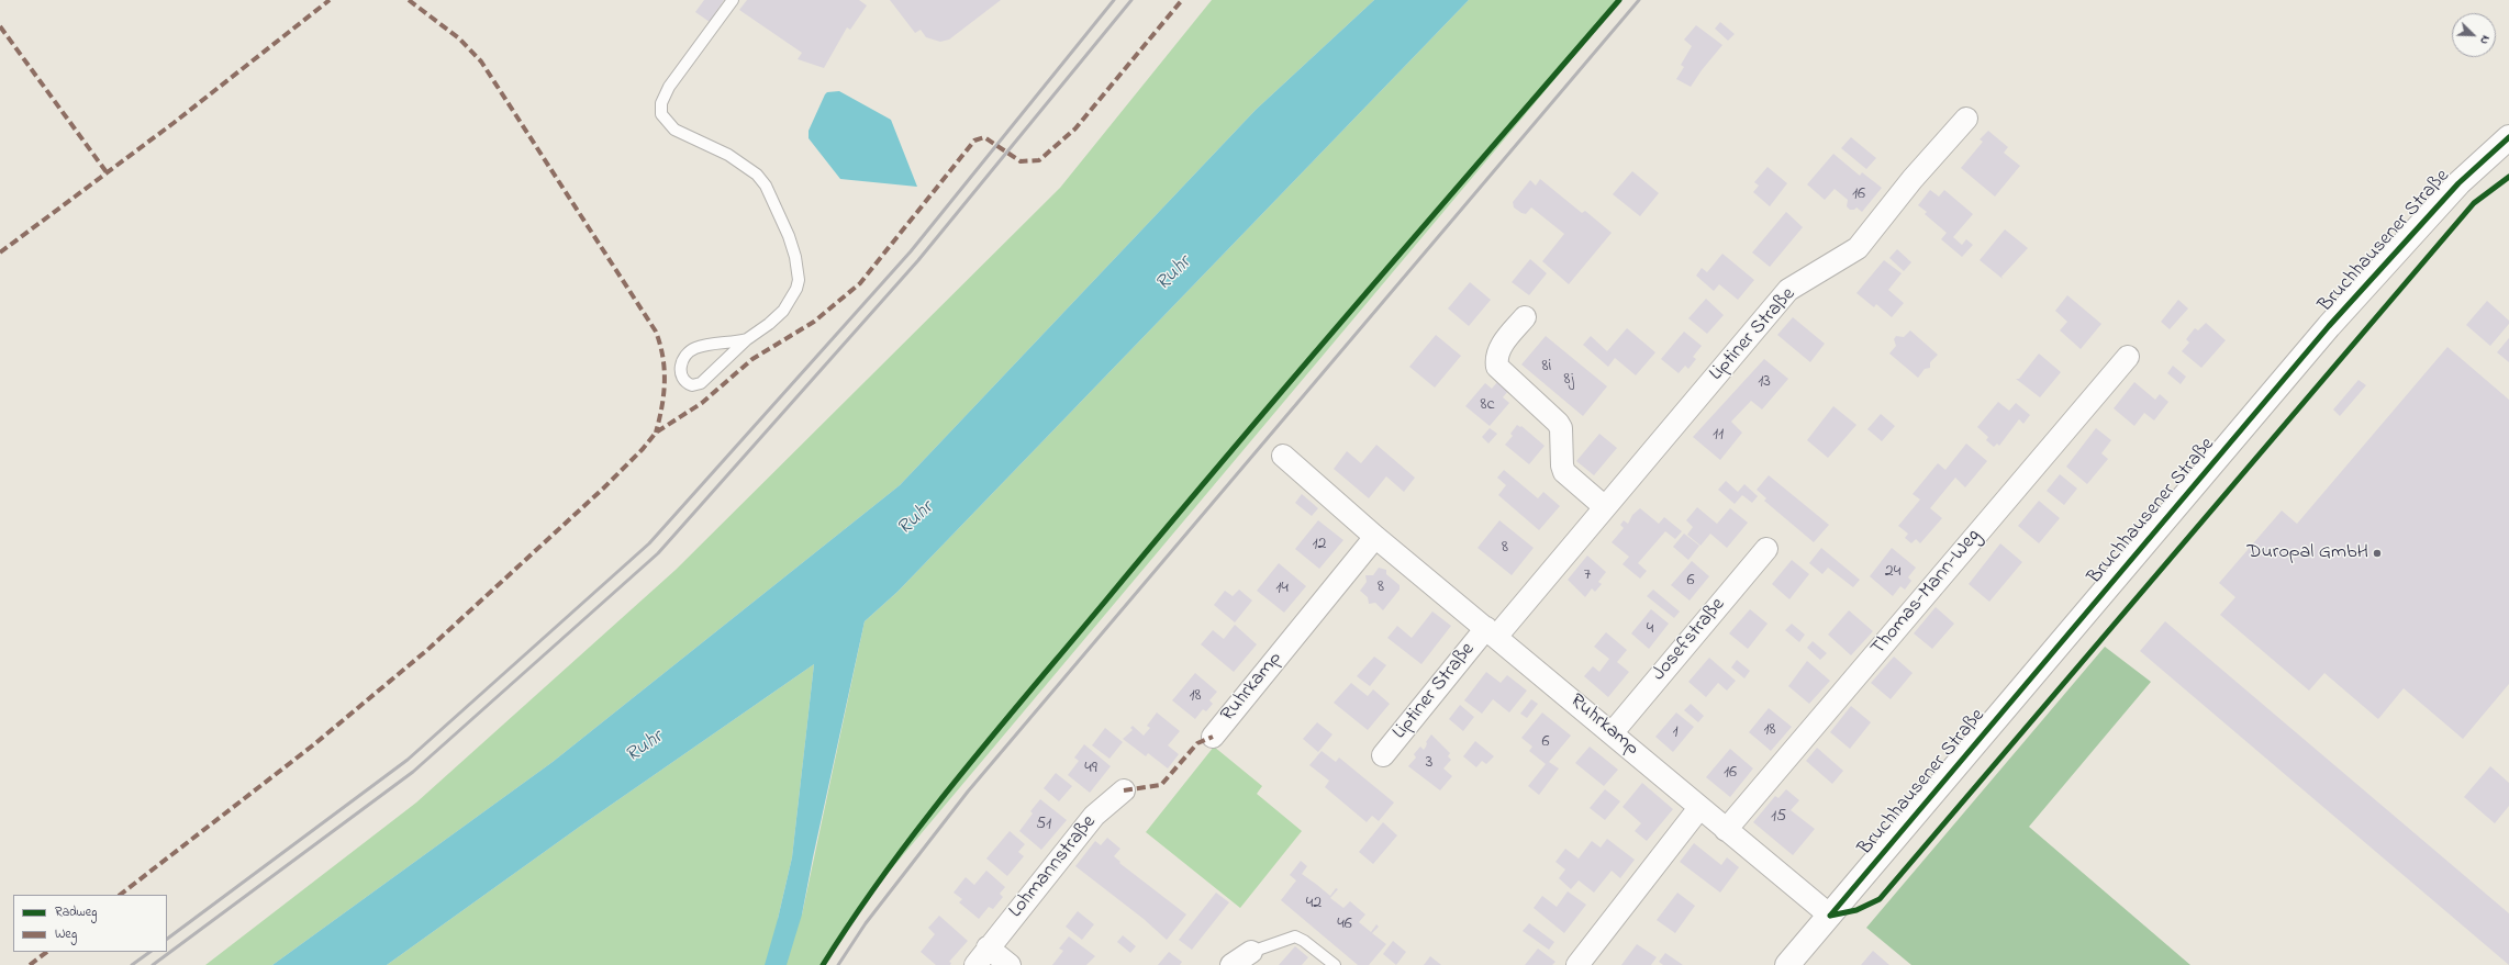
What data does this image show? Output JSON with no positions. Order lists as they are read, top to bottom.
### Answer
{
  "streets": {
    "street": [
      "Bruchhausener Straße",
      "Liptiner Straße",
      "Thomas-Mann-Weg",
      "Josefstraße",
      "Ruhrkamp",
      "Lohmannstraße"
    ]
  },
  "crossings": [
    ["Bruchhausener Straße", "Ruhrkamp"],
    ["Liptiner Straße", "Ruhrkamp"],
    ["Thomas-Mann-Weg", "Ruhrkamp"],
    ["Josefstraße", "Ruhrkamp"]
  ],
  "water": ["Ruhr"],
  "places": ["Duropal GmbH"],
  "house_numbers": [
    "16",
    "8i",
    "8j",
    "13",
    "8c",
    "11",
    "12",
    "8",
    "24",
    "7",
    "6",
    "8",
    "14",
    "4",
    "18",
    "18",
    "1",
    "6",
    "3",
    "49",
    "16",
    "15",
    "51",
    "42",
    "46"
  ],
  "legend": ["Radweg", "Weg"],
  "north": "bottom right"
}
